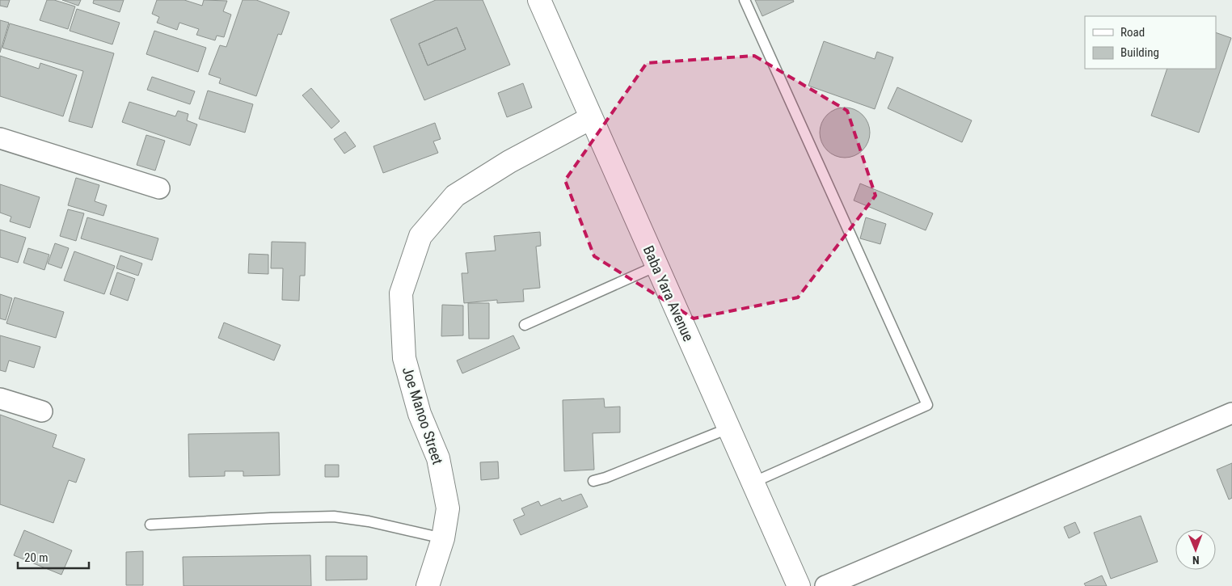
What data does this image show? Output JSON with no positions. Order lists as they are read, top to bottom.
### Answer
{
  "streets": {
    "main road": ["Baba Yara Avenue", "Joe Manoo Street"]
  },
  "crossings": [
    ["Baba Yara Avenue", "Joe Manoo Street"]
  ],
  "legend": ["Road", "Building"],
  "scale_bar": "20 m",
  "north": "bottom"
}
